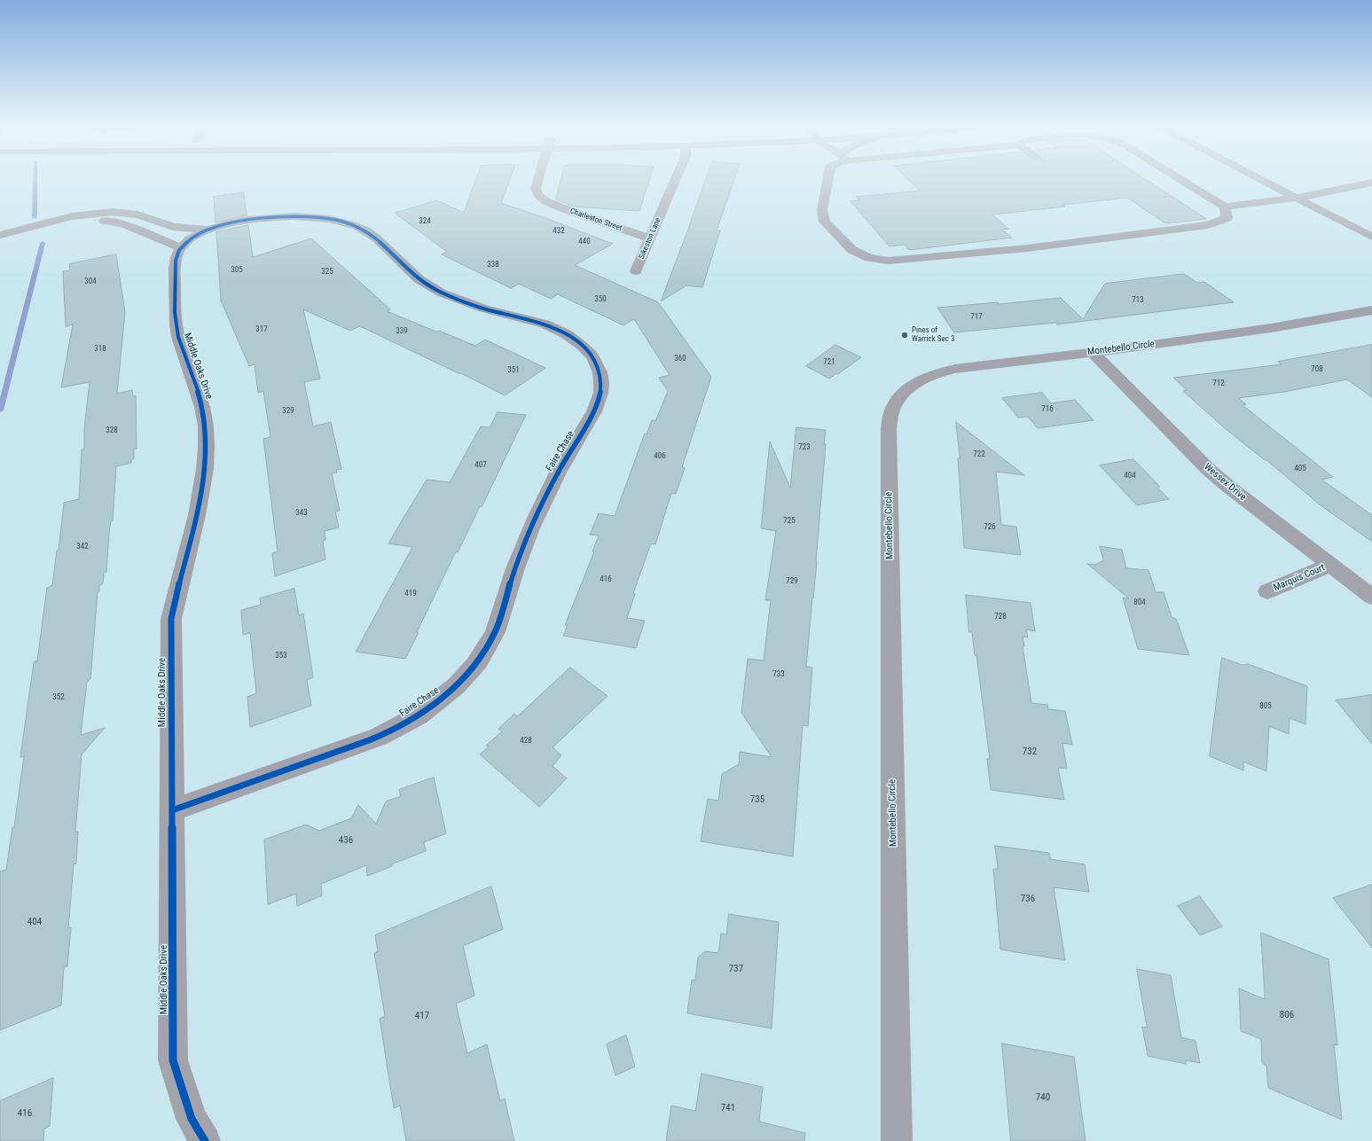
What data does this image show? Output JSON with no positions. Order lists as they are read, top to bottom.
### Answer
{
  "streets": {
    "street": [
      "Charleston Street",
      "Sikeston Lane",
      "Montebello Circle",
      "Middle Oaks Drive",
      "Faire Chase",
      "Wessex Drive",
      "Marquis Court"
    ]
  },
  "crossings": [
    ["Charleston Street", "Sikeston Lane"],
    ["Montebello Circle", "Wessex Drive"],
    ["Middle Oaks Drive", "Faire Chase"],
    ["Wessex Drive", "Marquis Court"]
  ],
  "places": ["Pines of Warrick Sec 3"],
  "house_numbers": [
    "324",
    "432",
    "440",
    "338",
    "305",
    "325",
    "304",
    "350",
    "713",
    "717",
    "317",
    "339",
    "318",
    "360",
    "721",
    "708",
    "351",
    "712",
    "716",
    "329",
    "328",
    "723",
    "722",
    "406",
    "407",
    "405",
    "404",
    "343",
    "725",
    "726",
    "342",
    "416",
    "729",
    "419",
    "804",
    "728",
    "353",
    "733",
    "352",
    "805",
    "428",
    "732",
    "735",
    "436",
    "736",
    "404",
    "737",
    "806",
    "417",
    "740",
    "741",
    "416"
  ]
}
